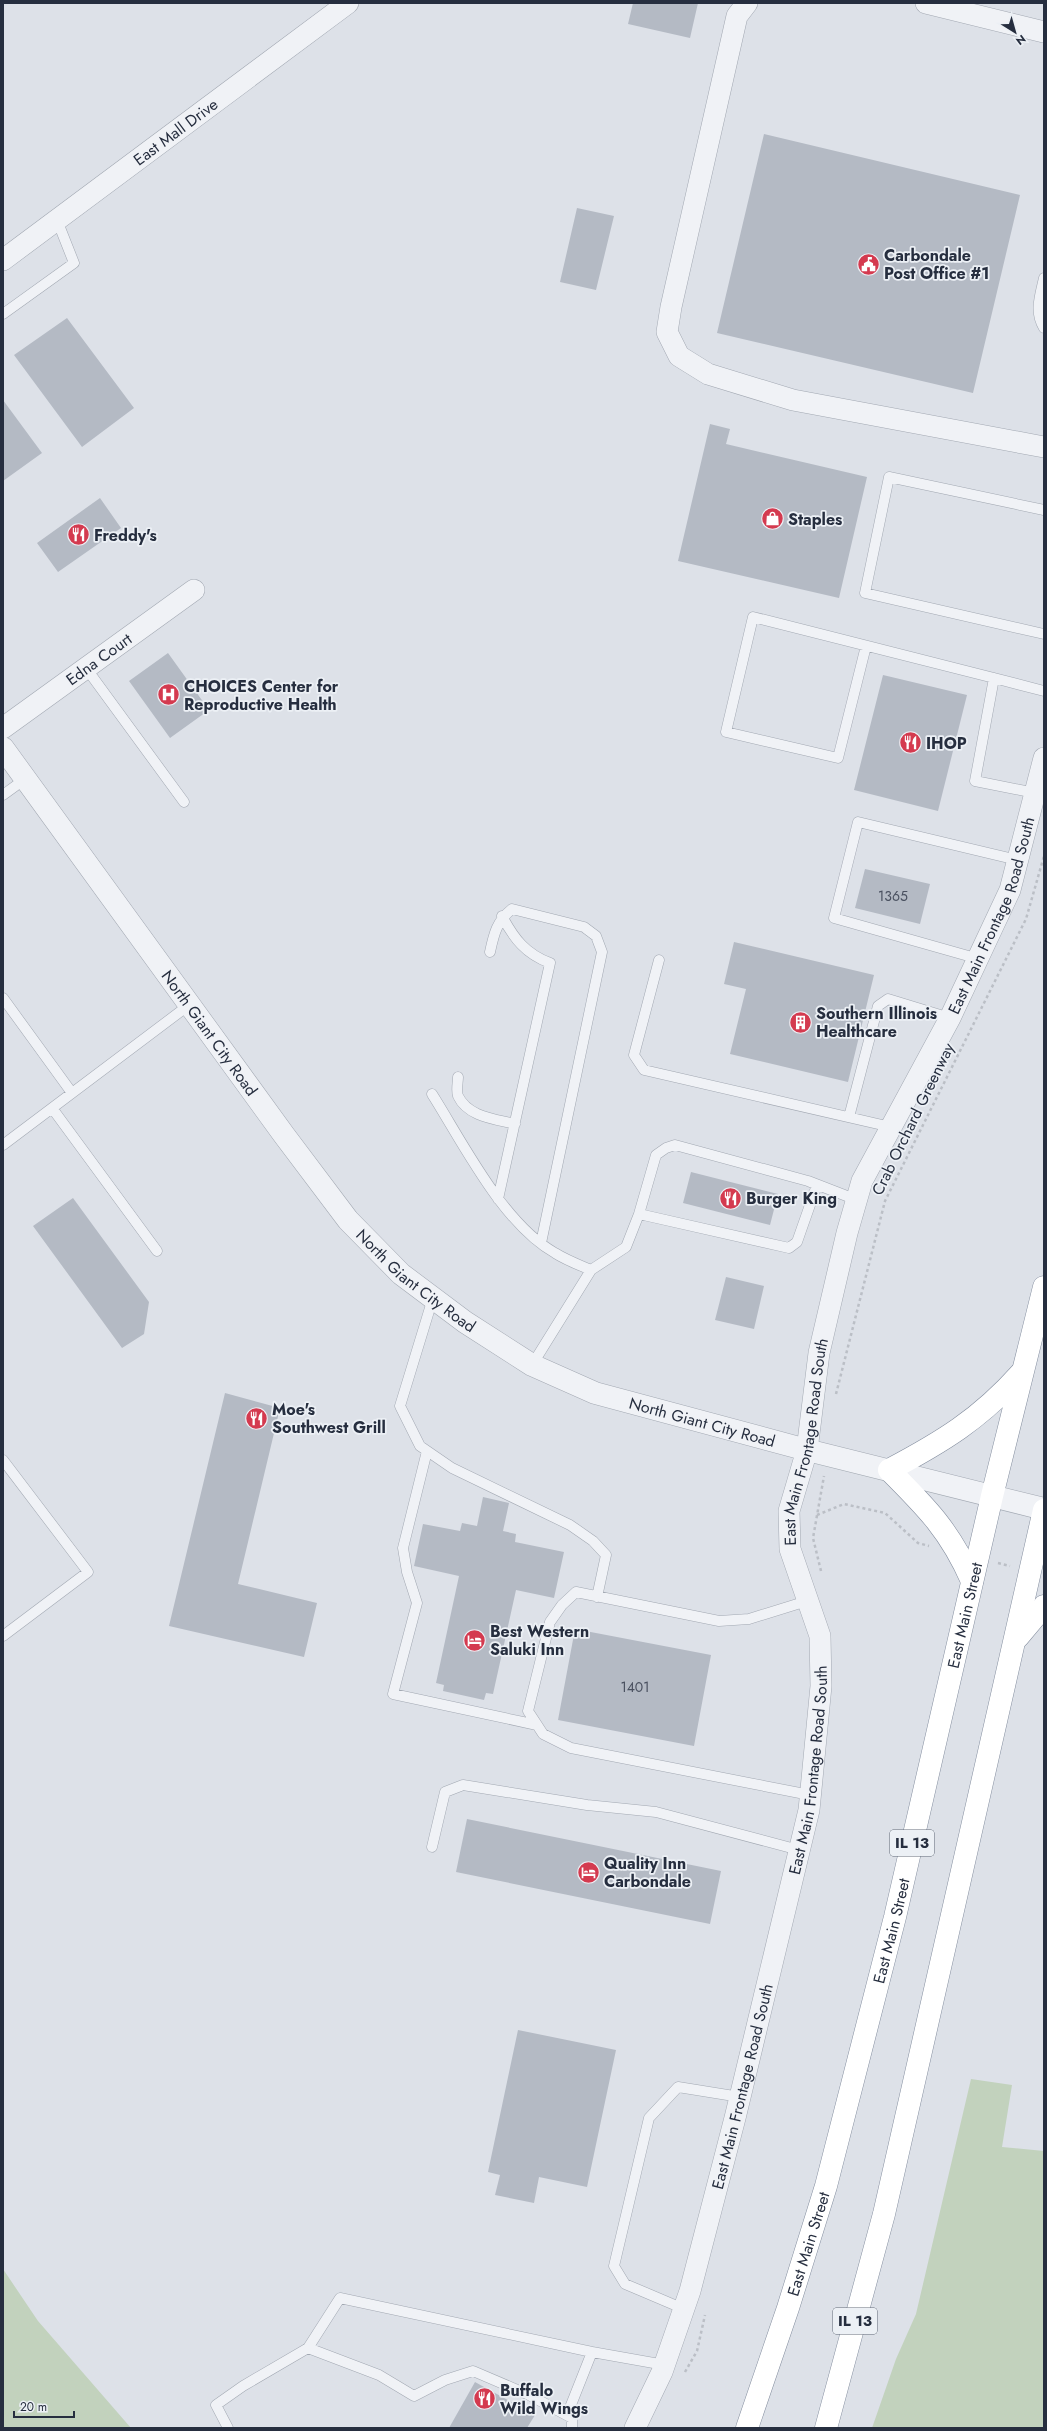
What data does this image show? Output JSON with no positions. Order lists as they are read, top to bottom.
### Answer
{
  "streets": {
    "highway": ["East Main Street", "IL 13"],
    "street": [
      "East Mall Drive",
      "Edna Court",
      "East Main Frontage Road South",
      "North Giant City Road"
    ],
    "path": ["Crab Orchard Greenway"]
  },
  "crossings": [
    ["East Main Frontage Road South", "North Giant City Road"],
    ["North Giant City Road", "East Main Street"],
    ["North Giant City Road", "IL 13"]
  ],
  "places": {
    "public building": ["Carbondale Post Office #1"],
    "shop": ["Staples"],
    "restaurant": [
      "Freddy's",
      "IHOP",
      "Burger King",
      "Moe's Southwest Grill",
      "Buffalo Wild Wings"
    ],
    "hospital": ["CHOICES Center for Reproductive Health"],
    "building": ["Southern Illinois Healthcare"],
    "hotel": ["Best Western Saluki Inn", "Quality Inn Carbondale"]
  },
  "house_numbers": ["1365", "1401"],
  "scale_bar": "20 m",
  "north": "bottom right"
}
